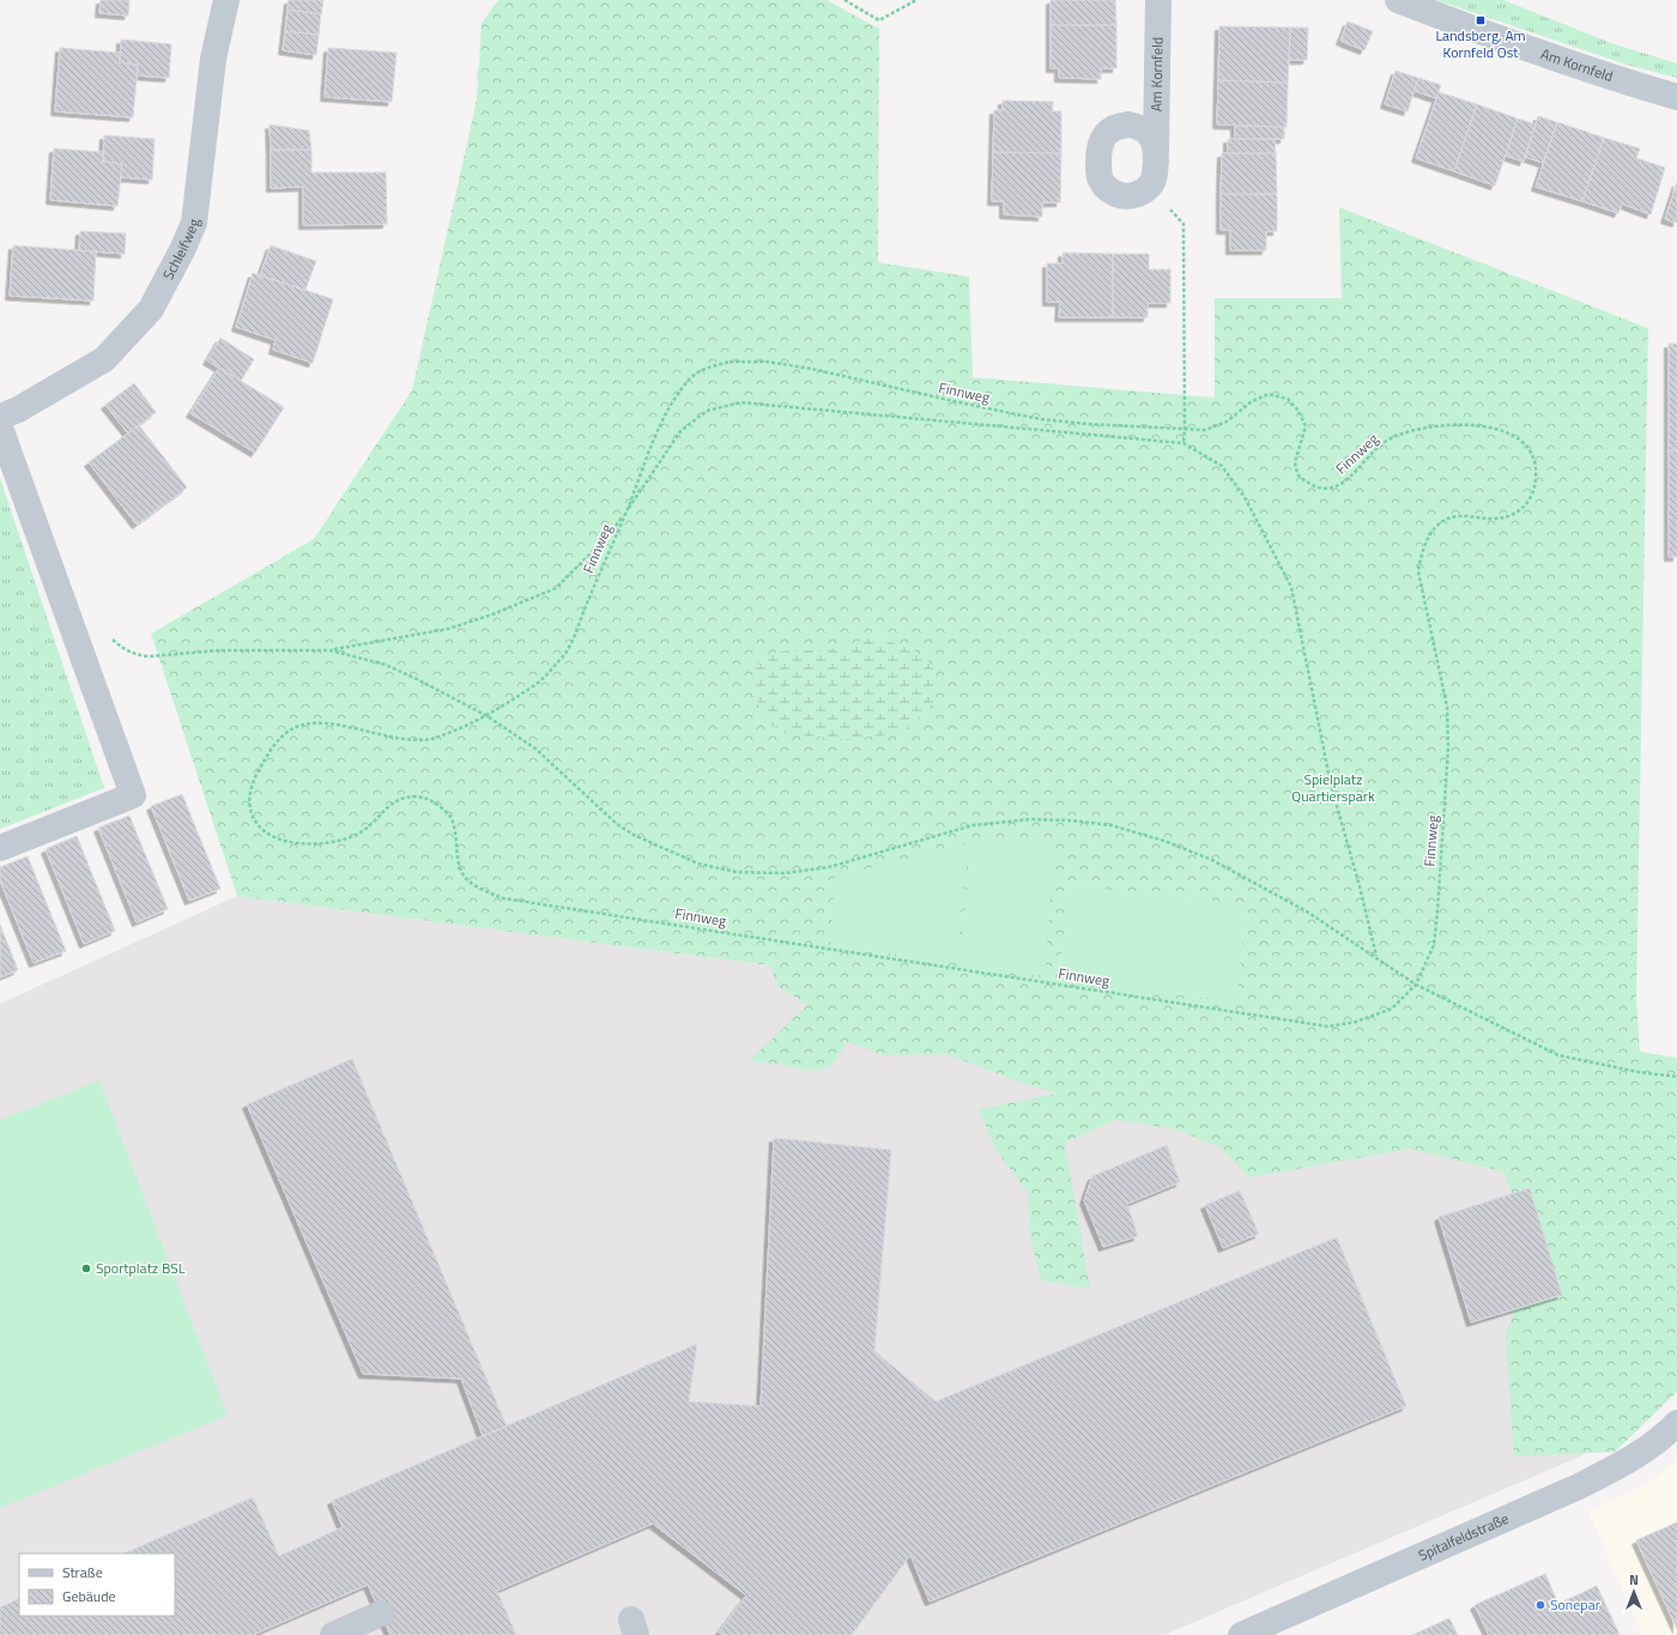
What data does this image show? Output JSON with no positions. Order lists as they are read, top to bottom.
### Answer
{
  "streets": {
    "street": ["Am Kornfeld", "Schleifweg", "Spitalfeldstraße"],
    "path": ["Finnweg"]
  },
  "parks": ["Spielplatz Quartierspark"],
  "places": {
    "transit": ["Landsberg, Am Kornfeld Ost"],
    "other": ["Sportplatz BSL", "Sonepar"]
  },
  "legend": ["Straße", "Gebäude"],
  "north": "top"
}
